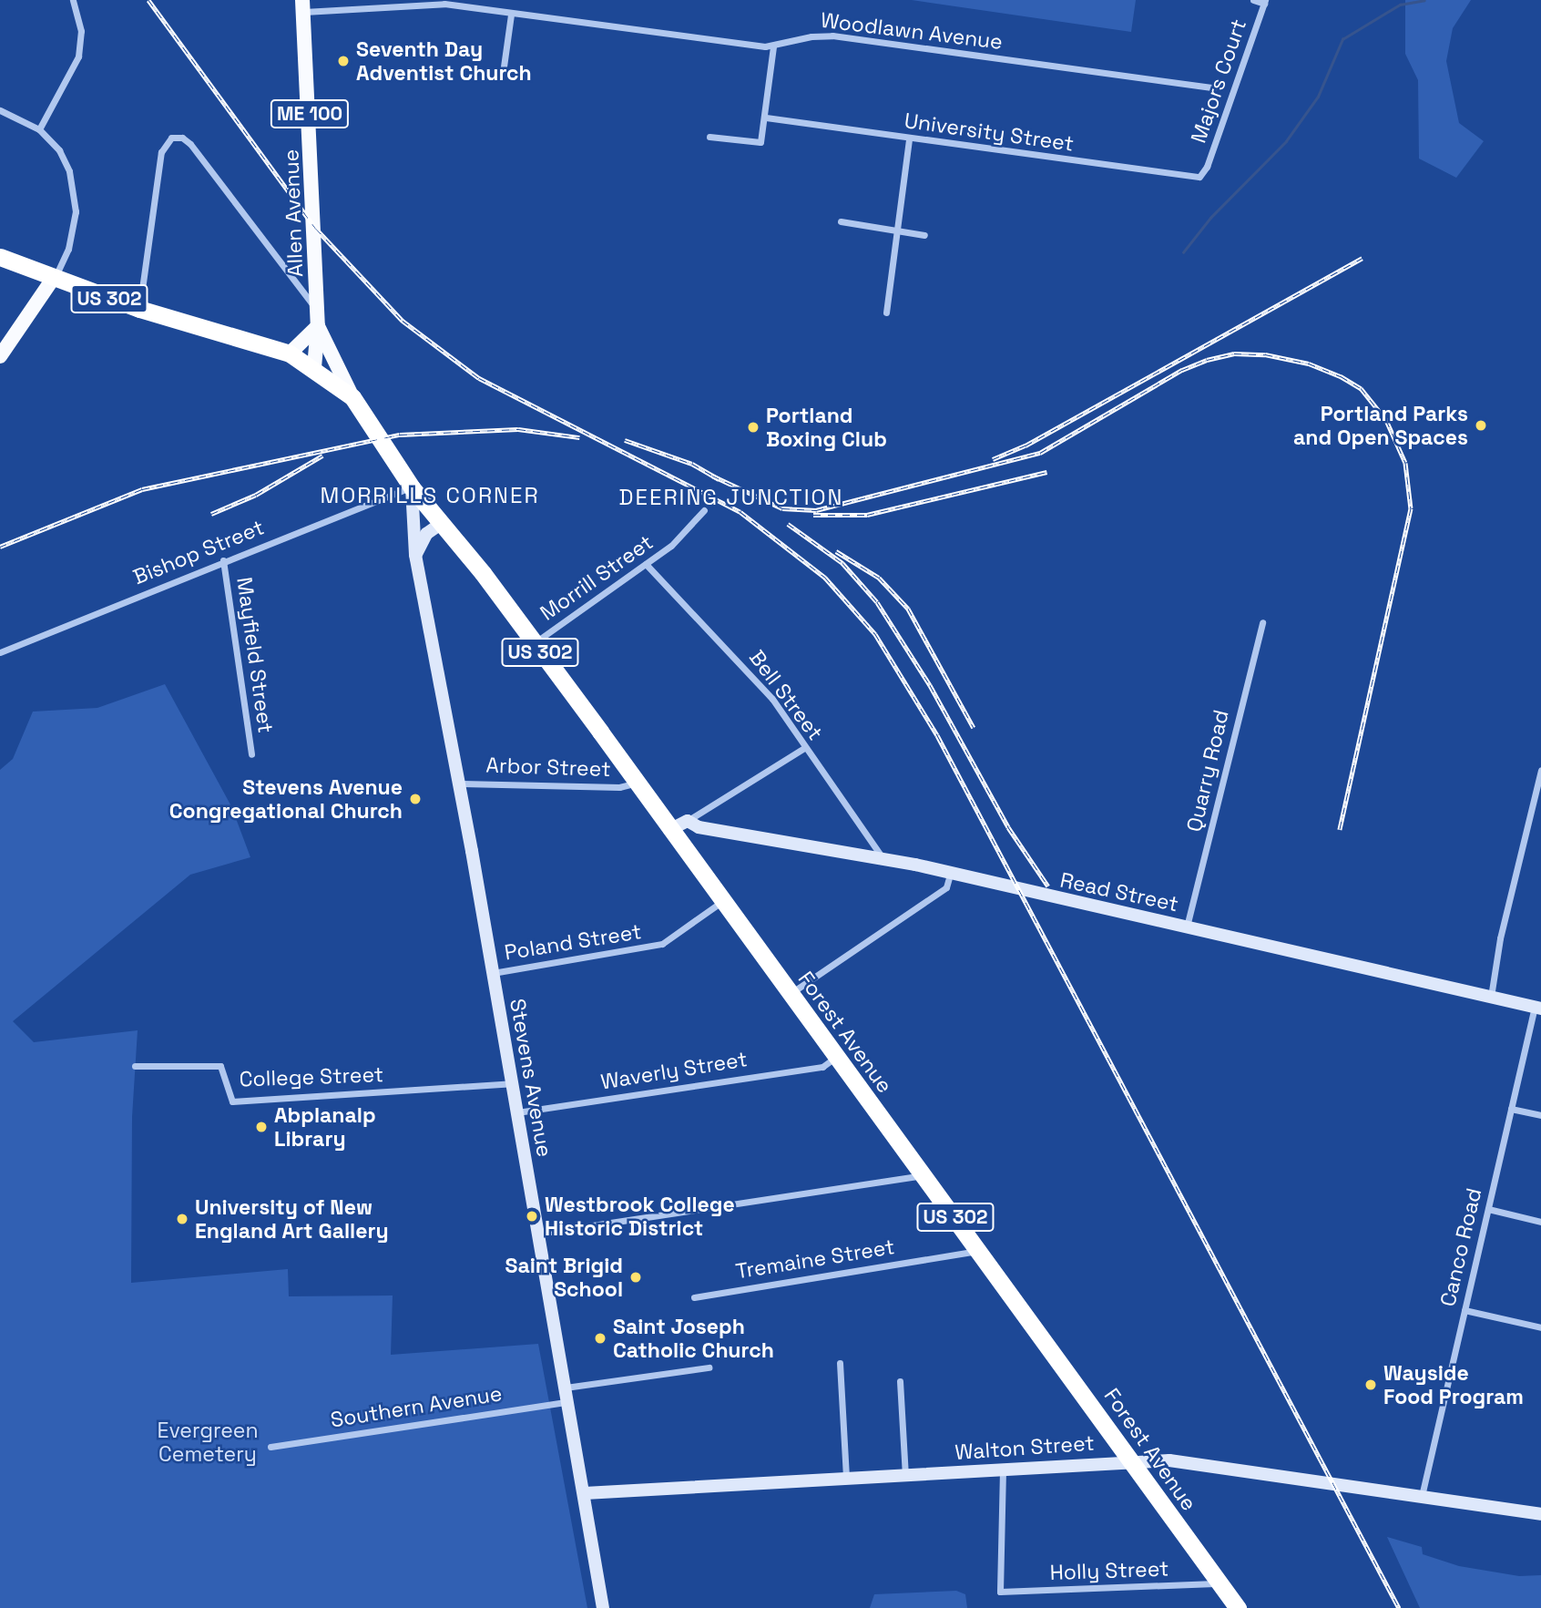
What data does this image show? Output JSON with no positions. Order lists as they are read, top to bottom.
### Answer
{
  "streets": {
    "highway": ["US 302", "Forest Avenue"],
    "main road": ["ME 100", "Allen Avenue"],
    "street": [
      "Woodlawn Avenue",
      "Majors Court",
      "University Street",
      "Bishop Street",
      "Morrill Street",
      "Mayfield Street",
      "Bell Street",
      "Arbor Street",
      "Quarry Road",
      "Read Street",
      "Poland Street",
      "Waverly Street",
      "College Street",
      "Stevens Avenue",
      "Canco Road",
      "Tremaine Street",
      "Southern Avenue",
      "Walton Street",
      "Holly Street"
    ]
  },
  "crossings": [
    ["Woodlawn Avenue", "Allen Avenue"],
    ["Majors Court", "University Street"],
    ["ME 100", "Allen Avenue"],
    ["ME 100", "US 302"],
    ["US 302", "Bishop Street"],
    ["US 302", "Forest Avenue"],
    ["US 302", "Stevens Avenue"],
    ["Bishop Street", "Mayfield Street"],
    ["Bishop Street", "Forest Avenue"],
    ["Bishop Street", "Stevens Avenue"],
    ["Morrill Street", "Bell Street"],
    ["Morrill Street", "Forest Avenue"],
    ["Bell Street", "Read Street"],
    ["Arbor Street", "Forest Avenue"],
    ["Arbor Street", "Stevens Avenue"],
    ["Quarry Road", "Read Street"],
    ["Read Street", "Canco Road"],
    ["Poland Street", "Forest Avenue"],
    ["Poland Street", "Stevens Avenue"],
    ["Forest Avenue", "Waverly Street"],
    ["Forest Avenue", "Stevens Avenue"],
    ["Forest Avenue", "Tremaine Street"],
    ["Forest Avenue", "Walton Street"],
    ["Forest Avenue", "Holly Street"],
    ["Waverly Street", "Stevens Avenue"],
    ["College Street", "Stevens Avenue"],
    ["Stevens Avenue", "Southern Avenue"],
    ["Stevens Avenue", "Walton Street"],
    ["Canco Road", "Walton Street"],
    ["Walton Street", "Holly Street"]
  ],
  "districts": ["MORRILLS CORNER", "DEERING JUNCTION"],
  "parks": ["Evergreen Cemetery"],
  "places": [
    "Seventh Day Adventist Church",
    "Portland Parks and Open Spaces",
    "Portland Boxing Club",
    "Stevens Avenue Congregational Church",
    "Abplanalp Library",
    "Westbrook College Historic District",
    "University of New England Art Gallery",
    "Saint Brigid School",
    "Saint Joseph Catholic Church",
    "Wayside Food Program"
  ]
}
